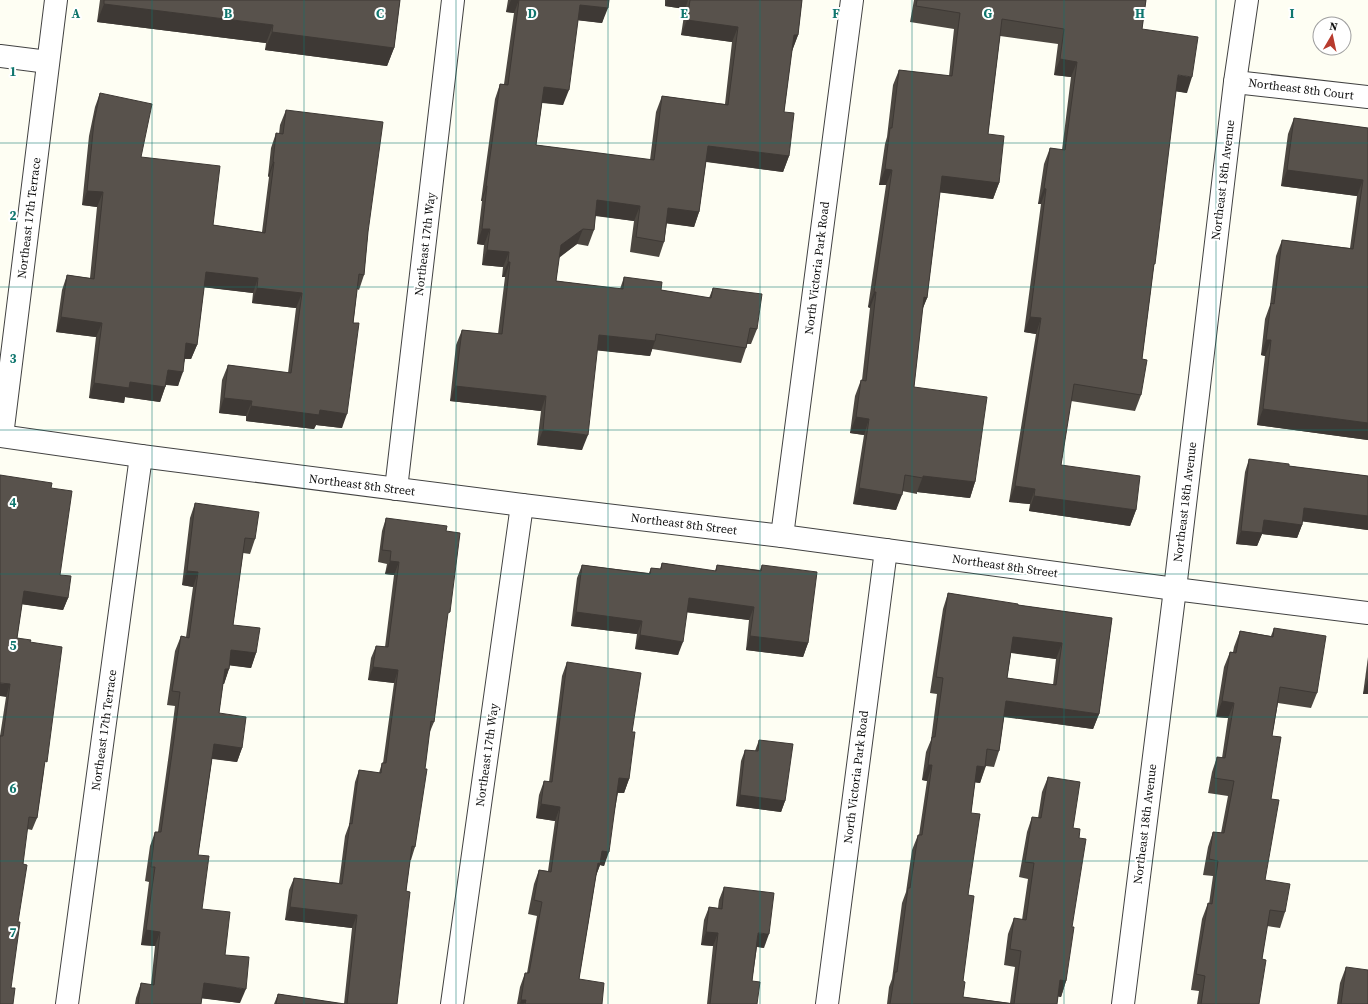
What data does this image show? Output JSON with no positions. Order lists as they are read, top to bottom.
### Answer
{
  "streets": {
    "street": [
      "Northeast 8th Court",
      "Northeast 18th Avenue",
      "Northeast 17th Terrace",
      "Northeast 17th Way",
      "North Victoria Park Road",
      "Northeast 8th Street"
    ]
  },
  "crossings": [
    ["Northeast 8th Court", "Northeast 18th Avenue"],
    ["Northeast 18th Avenue", "Northeast 8th Street"],
    ["Northeast 17th Terrace", "Northeast 8th Street"],
    ["Northeast 17th Way", "Northeast 8th Street"],
    ["North Victoria Park Road", "Northeast 8th Street"]
  ],
  "north": "top",
  "grid": {
    "columns": [
      "A",
      "B",
      "C",
      "D",
      "E",
      "F",
      "G",
      "H",
      "I"
    ],
    "rows": [
      "1",
      "2",
      "3",
      "4",
      "5",
      "6",
      "7"
    ]
  }
}
